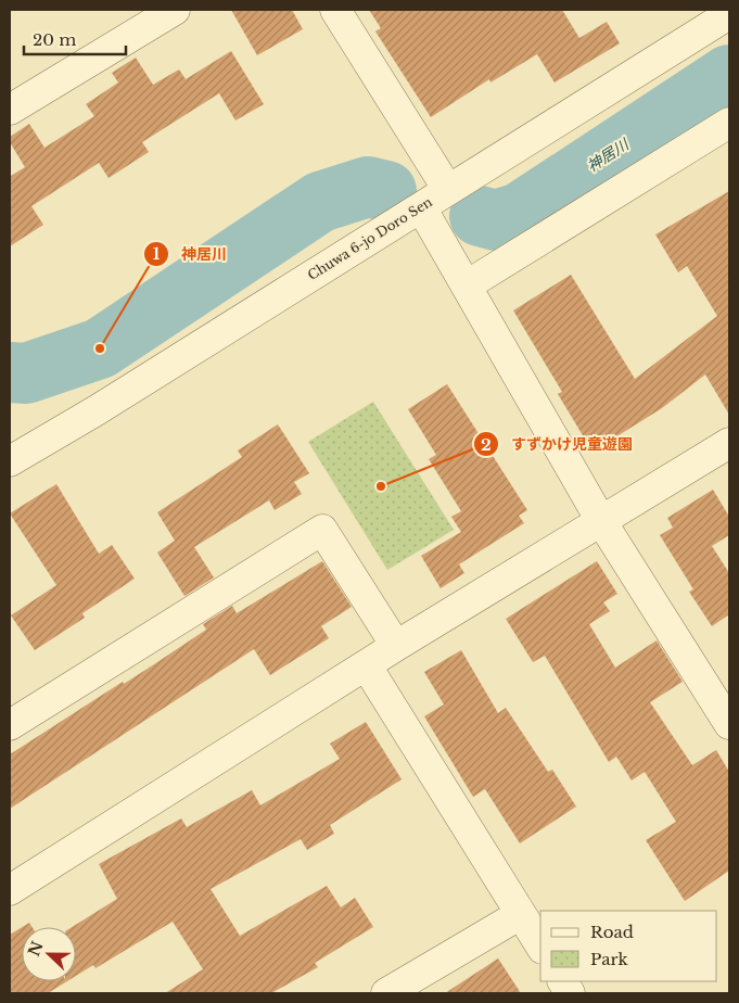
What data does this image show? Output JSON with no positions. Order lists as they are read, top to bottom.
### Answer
{
  "streets": {
    "street": ["Chuwa 6-jo Doro Sen"]
  },
  "water": ["神居川"],
  "places": ["神居川", "すずかけ児童遊園"],
  "legend": ["Road", "Park"],
  "scale_bar": "20 m",
  "north": "left"
}
